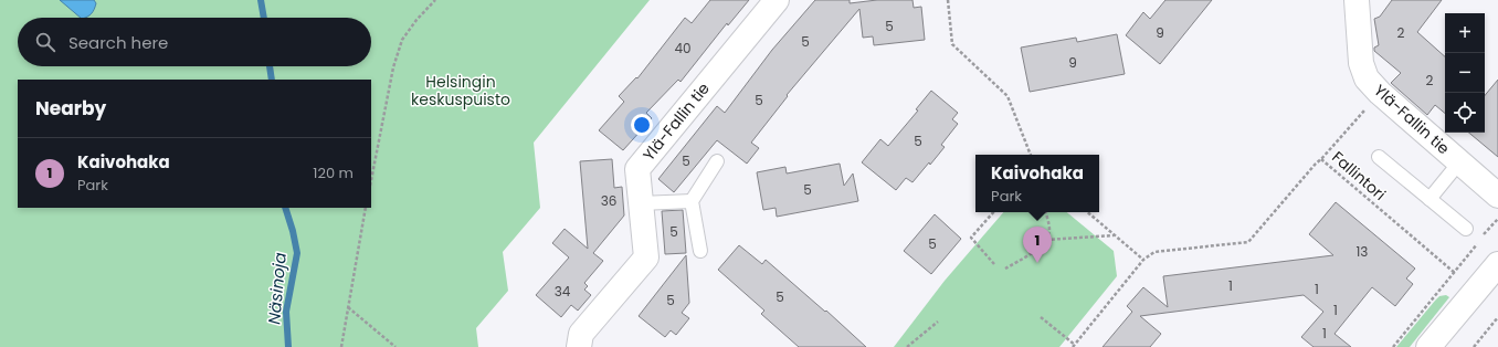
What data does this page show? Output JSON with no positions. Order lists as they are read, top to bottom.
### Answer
{
  "streets": {
    "street": ["Ylä-Fallin tie"],
    "path": ["Fallintori"]
  },
  "crossings": [
    ["Ylä-Fallin tie", "Fallintori"]
  ],
  "water": ["Näsinoja"],
  "parks": ["Helsingin keskuspuisto"],
  "house_numbers": [
    "5",
    "9",
    "2",
    "5",
    "40",
    "9",
    "2",
    "5",
    "5",
    "5",
    "5",
    "36",
    "5",
    "5",
    "13",
    "1",
    "1",
    "34",
    "5",
    "5",
    "1",
    "1"
  ],
  "page": {
    "map_buttons": ["+", "−"],
    "search": "Search here",
    "heading": "Nearby",
    "list": [
      {
        "mark": "1",
        "name": "Kaivohaka",
        "note": "Park",
        "value": "120 m"
      }
    ],
    "popup": ["Kaivohaka", "Park"],
    "pins": "1"
  }
}
